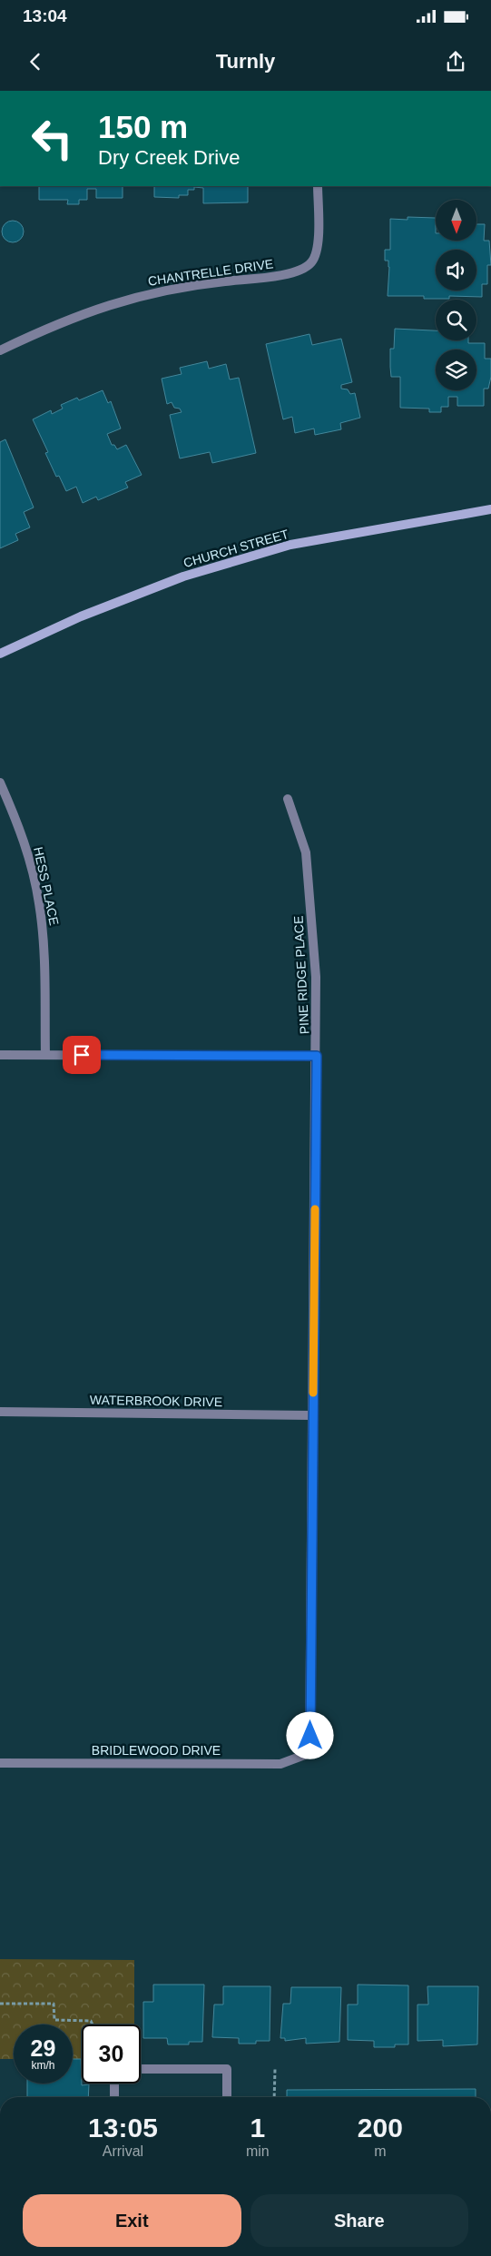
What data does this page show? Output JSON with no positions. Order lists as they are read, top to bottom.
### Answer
{
  "streets": {
    "main road": ["CHURCH STREET"],
    "street": [
      "CHANTRELLE DRIVE",
      "HESS PLACE",
      "PINE RIDGE PLACE",
      "WATERBROOK DRIVE",
      "BRIDLEWOOD DRIVE"
    ]
  },
  "crossings": [
    ["PINE RIDGE PLACE", "WATERBROOK DRIVE"],
    ["PINE RIDGE PLACE", "BRIDLEWOOD DRIVE"]
  ],
  "north": "bottom",
  "page": {
    "status": "13:04",
    "header": "Turnly",
    "turn": ["150 m", "Dry Creek Drive"],
    "speed": "29 km/h",
    "limit": "30",
    "eta": [
      "13:05",
      "Arrival",
      "1",
      "min",
      "200",
      "m"
    ],
    "buttons": ["Exit", "Share"]
  }
}
